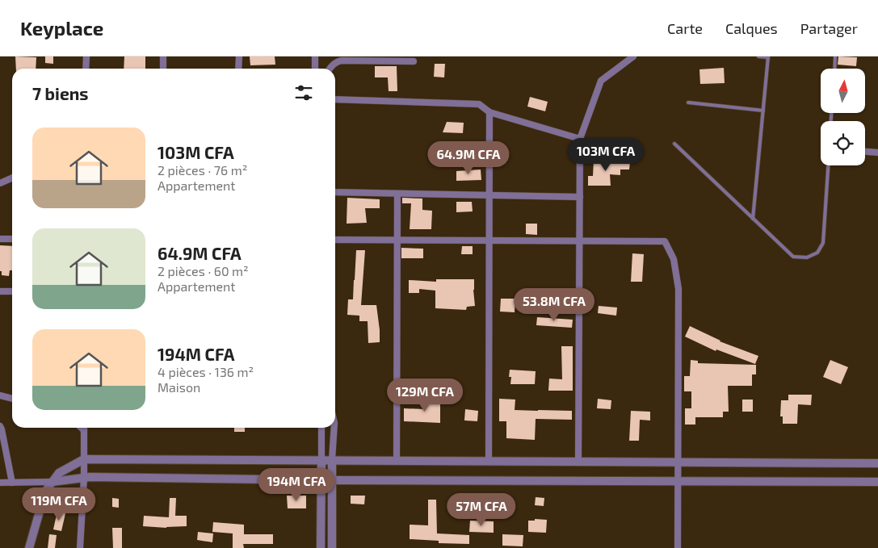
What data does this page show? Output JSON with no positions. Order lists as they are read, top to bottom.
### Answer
{
  "north": "top",
  "page": {
    "header": "Keyplace",
    "nav": ["Carte", "Calques", "Partager"],
    "heading": "7 biens",
    "list": [
      {
        "name": "103M CFA",
        "note": "2 pièces · 76 m² · Appartement"
      },
      {
        "name": "64.9M CFA",
        "note": "2 pièces · 60 m² · Appartement"
      },
      {
        "name": "194M CFA",
        "note": "4 pièces · 136 m² · Maison"
      }
    ],
    "price": [
      "103M CFA",
      "64.9M CFA",
      "53.8M CFA",
      "129M CFA",
      "194M CFA",
      "119M CFA",
      "57M CFA"
    ]
  }
}
